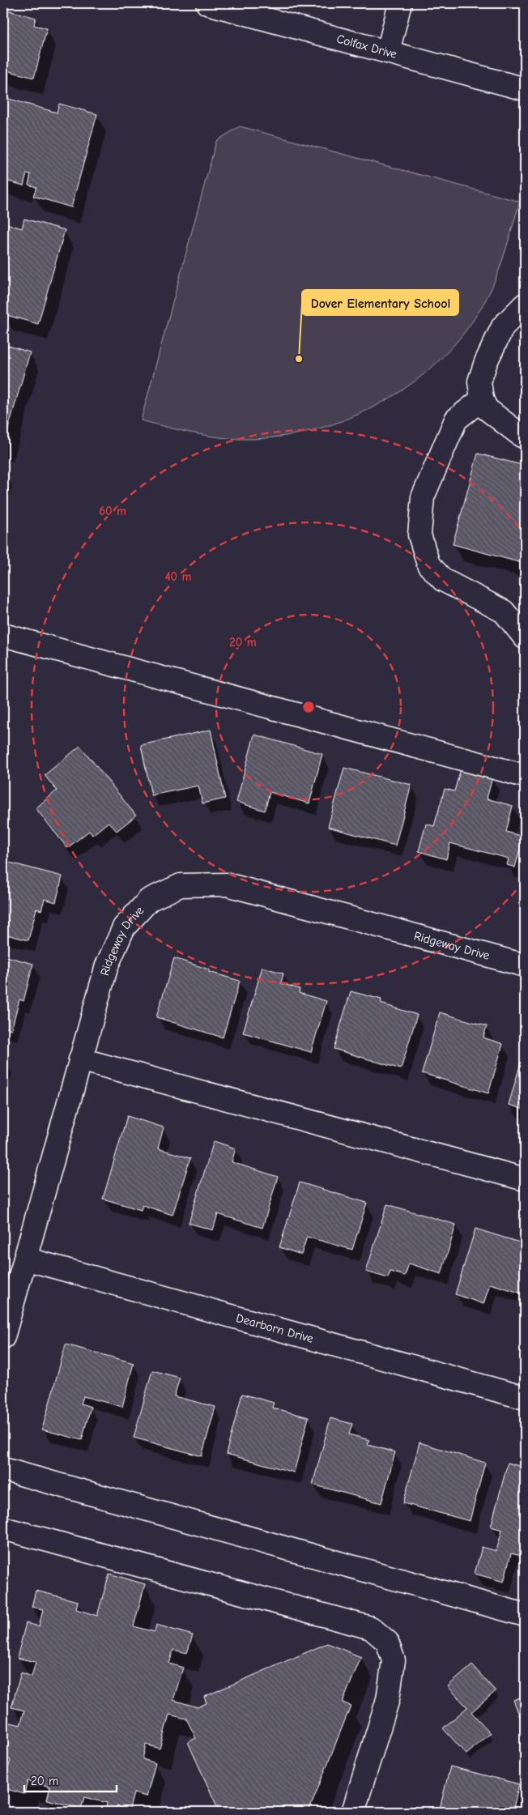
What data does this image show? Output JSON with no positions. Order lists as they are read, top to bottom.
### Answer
{
  "streets": {
    "street": ["Colfax Drive", "Ridgeway Drive", "Dearborn Drive"]
  },
  "crossings": [
    ["Ridgeway Drive", "Dearborn Drive"]
  ],
  "places": ["Dover Elementary School"],
  "scale_bar": "20 m",
  "rings": ["60 m", "40 m", "20 m"]
}
